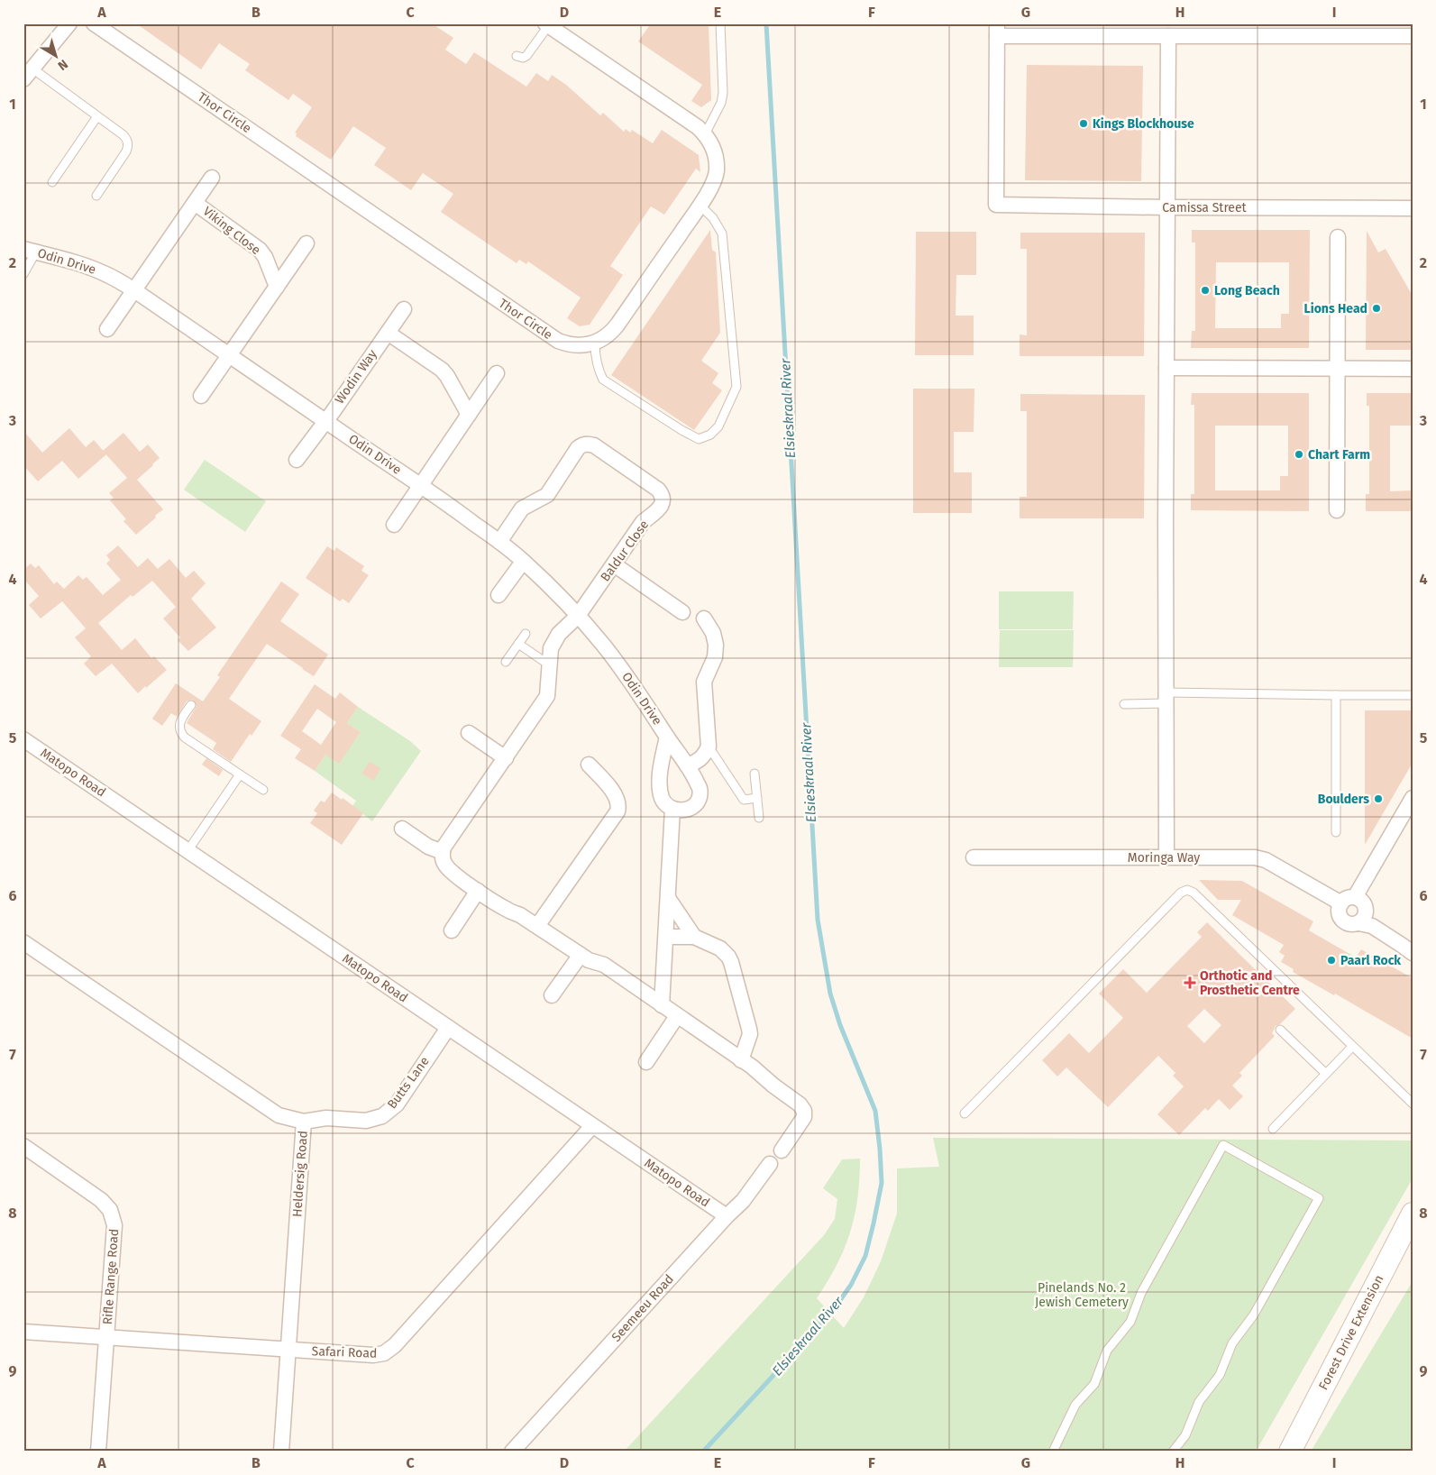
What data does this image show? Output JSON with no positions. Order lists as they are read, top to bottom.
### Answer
{
  "streets": {
    "street": [
      "Thor Circle",
      "Camissa Street",
      "Viking Close",
      "Odin Drive",
      "Wodin Way",
      "Baldur Close",
      "Matopo Road",
      "Moringa Way",
      "Butts Lane",
      "Heldersig Road",
      "Rifle Range Road",
      "Seemeeu Road",
      "Forest Drive Extension",
      "Safari Road"
    ]
  },
  "crossings": [
    ["Viking Close", "Odin Drive"],
    ["Odin Drive", "Wodin Way"],
    ["Odin Drive", "Baldur Close"],
    ["Matopo Road", "Butts Lane"],
    ["Matopo Road", "Seemeeu Road"],
    ["Matopo Road", "Safari Road"],
    ["Butts Lane", "Heldersig Road"],
    ["Heldersig Road", "Safari Road"],
    ["Rifle Range Road", "Safari Road"]
  ],
  "water": ["Elsieskraal River"],
  "parks": ["Pinelands No. 2 Jewish Cemetery"],
  "places": {
    "other": [
      "Kings Blockhouse",
      "Long Beach",
      "Lions Head",
      "Chart Farm",
      "Boulders",
      "Paarl Rock"
    ],
    "health": ["Orthotic and Prosthetic Centre"]
  },
  "north": "bottom right",
  "grid": {
    "columns": [
      "A",
      "B",
      "C",
      "D",
      "E",
      "F",
      "G",
      "H",
      "I"
    ],
    "rows": [
      "1",
      "2",
      "3",
      "4",
      "5",
      "6",
      "7",
      "8",
      "9"
    ]
  }
}
